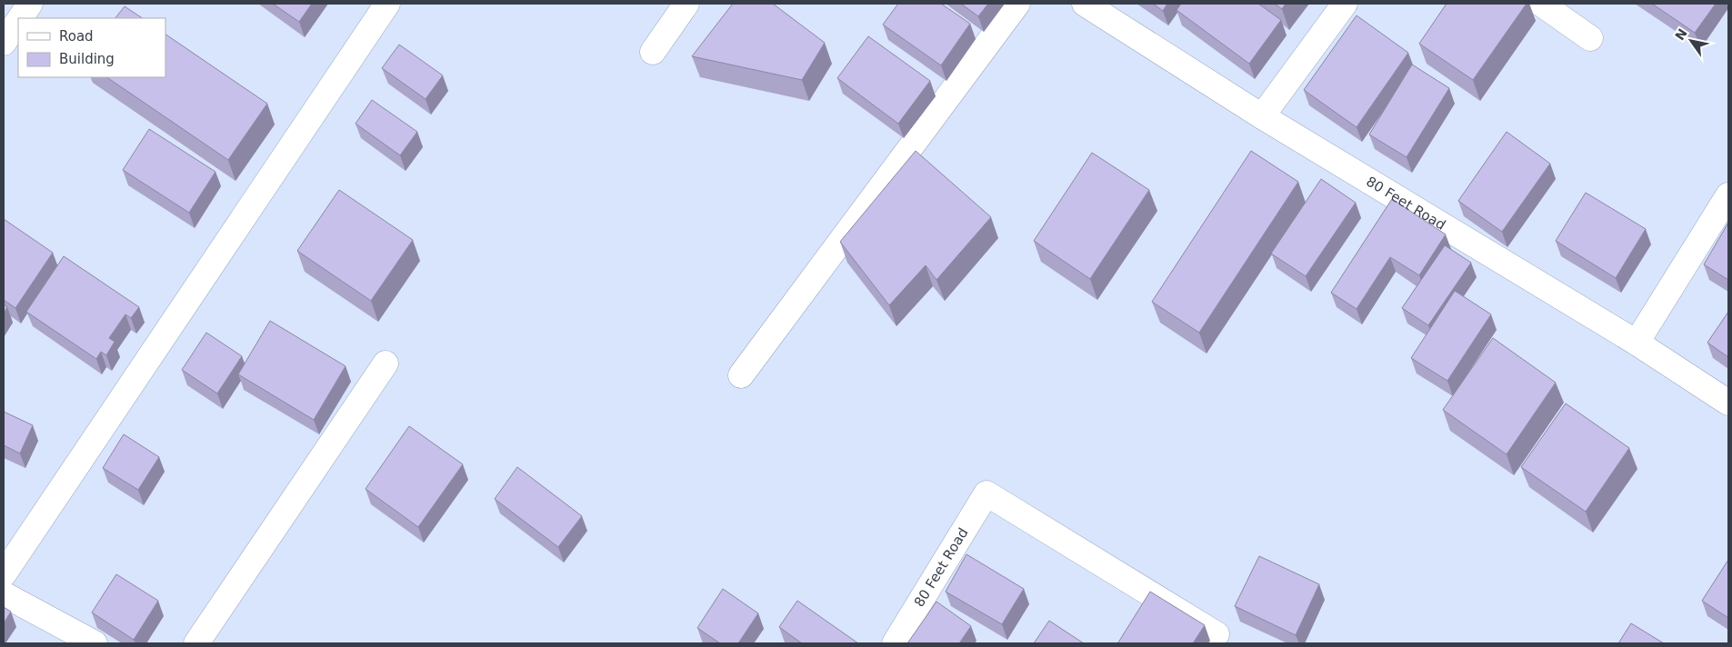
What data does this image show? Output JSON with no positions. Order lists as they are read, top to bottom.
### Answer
{
  "streets": {
    "street": ["80 Feet Road"]
  },
  "legend": ["Road", "Building"],
  "north": "top left"
}
